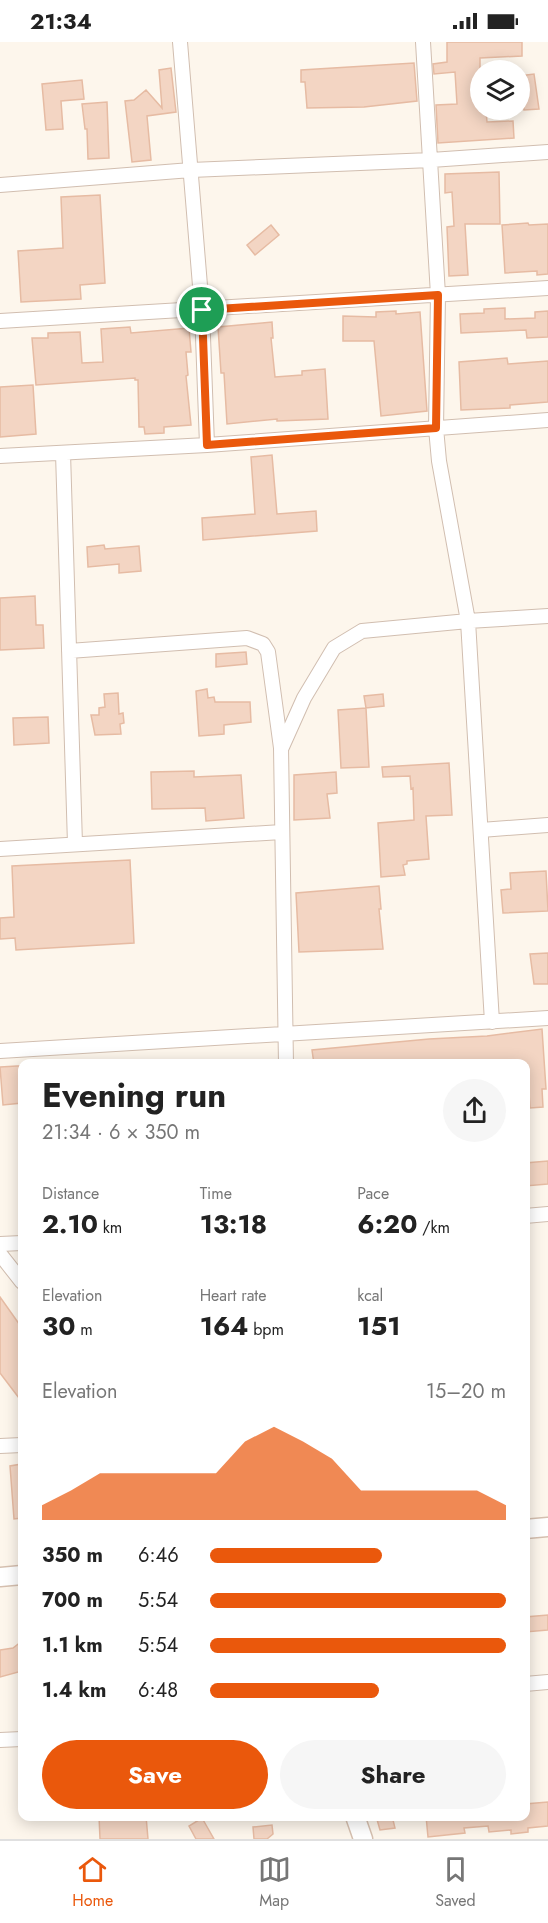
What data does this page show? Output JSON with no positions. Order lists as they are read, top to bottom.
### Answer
{
  "page": {
    "status": "21:34",
    "heading": ["Evening run", "21:34 · 6 × 350 m"],
    "stats": [
      ["Distance", "2.10 km"],
      ["Time", "13:18"],
      ["Pace", "6:20 /km"],
      ["Elevation", "30 m"],
      ["Heart rate", "164 bpm"],
      ["kcal", "151"]
    ],
    "chart": ["Elevation", "15–20 m"],
    "list": [
      {
        "name": "350 m",
        "note": "6:46"
      },
      {
        "name": "700 m",
        "note": "5:54"
      },
      {
        "name": "1.1 km",
        "note": "5:54"
      },
      {
        "name": "1.4 km",
        "note": "6:48"
      }
    ],
    "buttons": ["Save", "Share"],
    "tabs": ["Home", "Map", "Saved"]
  }
}
